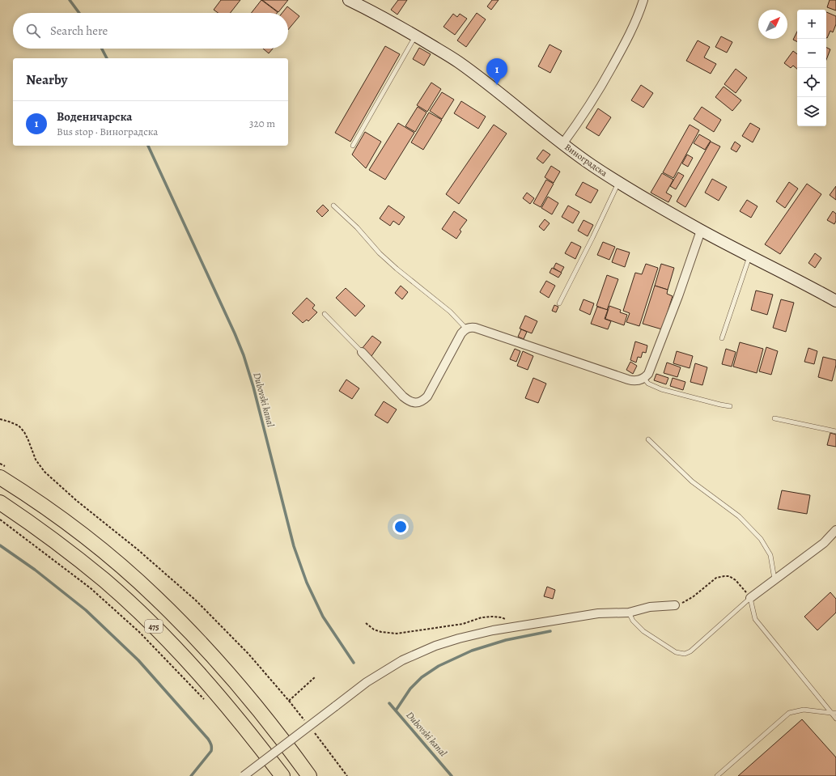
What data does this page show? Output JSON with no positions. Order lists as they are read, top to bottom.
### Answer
{
  "streets": {
    "highway": ["475"],
    "street": ["Виноградска"]
  },
  "water": ["Dubovski kanal"],
  "north": "top right",
  "page": {
    "map_buttons": ["+", "−"],
    "search": "Search here",
    "pins": "1",
    "heading": "Nearby",
    "list": [
      {
        "mark": "1",
        "name": "Воденичарска",
        "note": "Bus stop · Виноградска",
        "value": "320 m"
      }
    ]
  }
}
